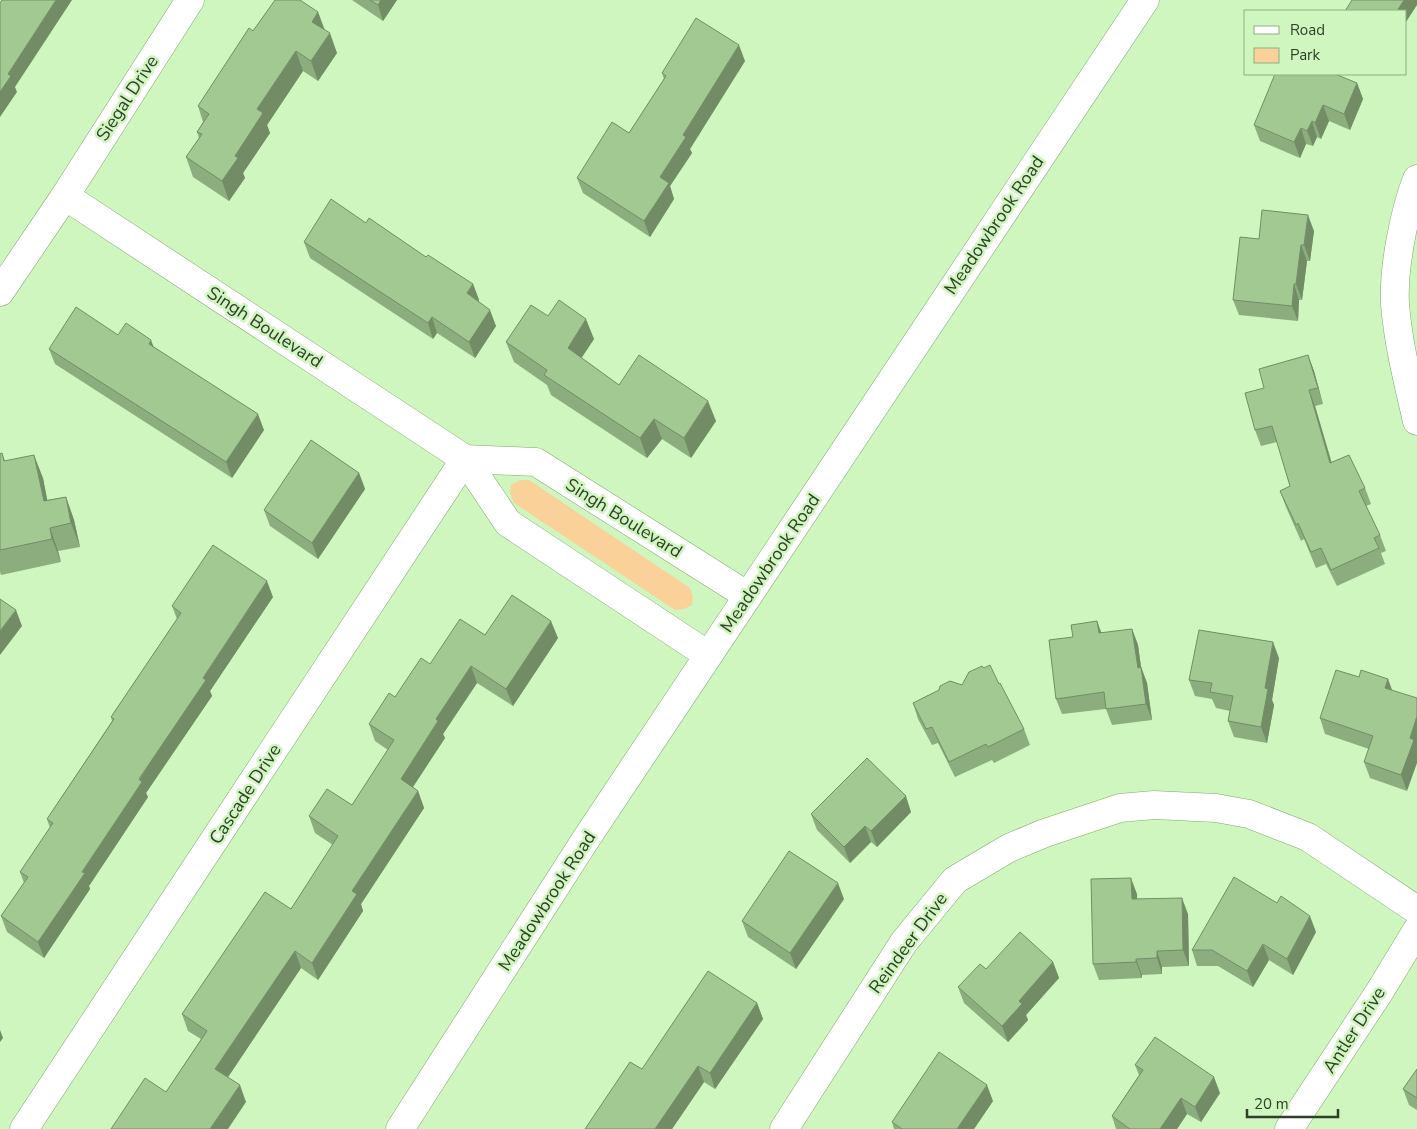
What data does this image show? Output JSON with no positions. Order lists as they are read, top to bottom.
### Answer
{
  "streets": {
    "street": [
      "Siegal Drive",
      "Meadowbrook Road",
      "Singh Boulevard",
      "Cascade Drive",
      "Reindeer Drive",
      "Antler Drive"
    ]
  },
  "crossings": [
    ["Siegal Drive", "Singh Boulevard"],
    ["Meadowbrook Road", "Singh Boulevard"],
    ["Singh Boulevard", "Cascade Drive"]
  ],
  "legend": ["Road", "Park"],
  "scale_bar": "20 m"
}
